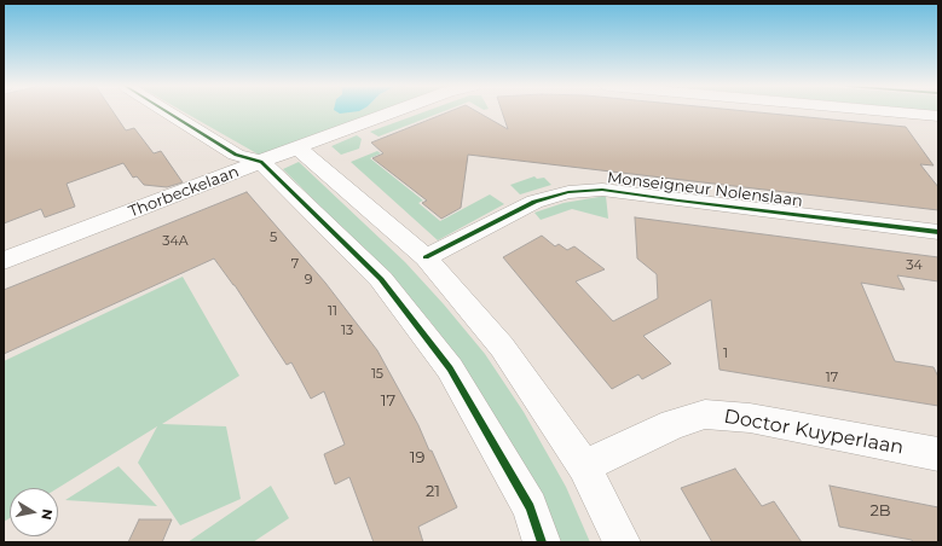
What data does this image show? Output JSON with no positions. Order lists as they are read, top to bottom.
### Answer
{
  "streets": {
    "street": ["Monseigneur Nolenslaan", "Thorbeckelaan", "Doctor Kuyperlaan"]
  },
  "house_numbers": [
    "5",
    "34A",
    "7",
    "34",
    "9",
    "11",
    "13",
    "1",
    "15",
    "17",
    "17",
    "19",
    "21",
    "2B"
  ],
  "north": "right"
}
